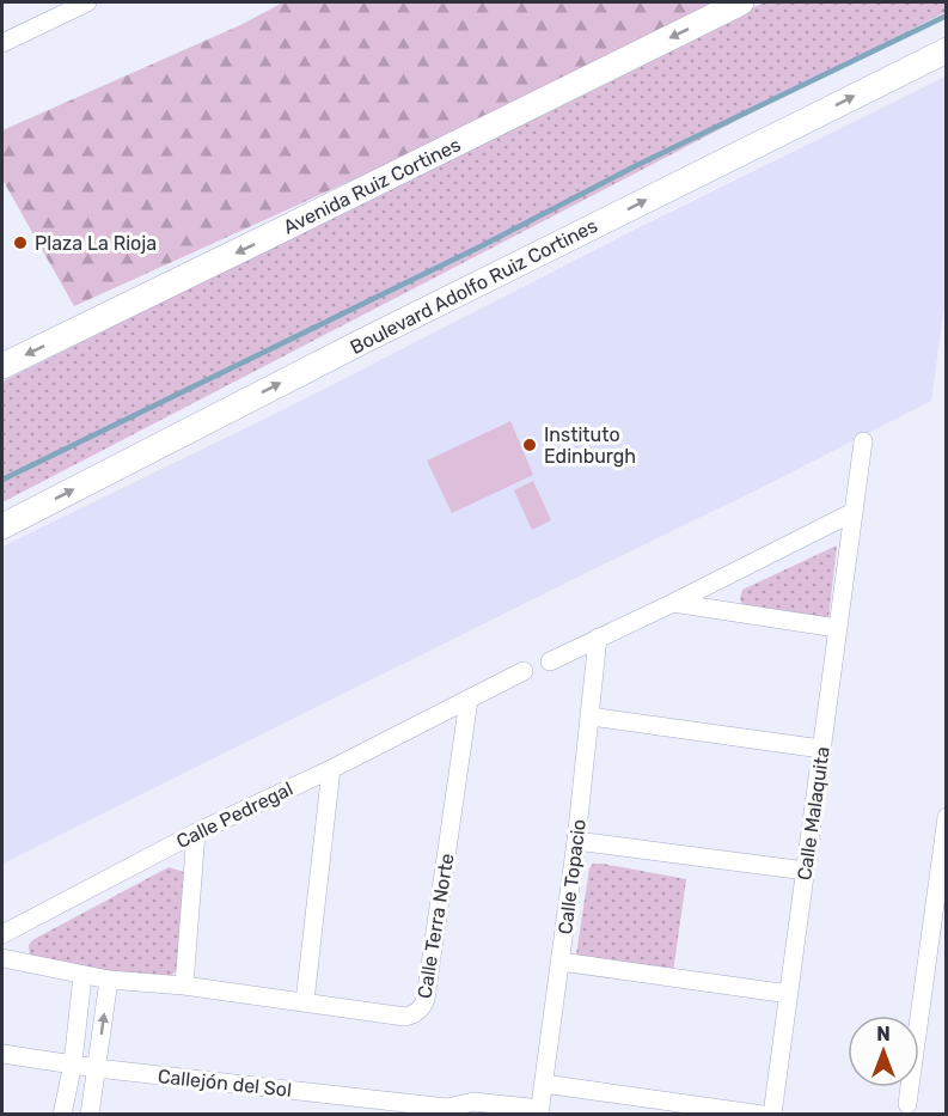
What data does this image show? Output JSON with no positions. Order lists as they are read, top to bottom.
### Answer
{
  "streets": {
    "main road": ["Avenida Ruiz Cortines", "Boulevard Adolfo Ruiz Cortines"],
    "street": [
      "Calle Malaquita",
      "Calle Pedregal",
      "Calle Topacio",
      "Calle Terra Norte",
      "Callejón del Sol"
    ]
  },
  "crossings": [
    ["Calle Pedregal", "Calle Terra Norte"],
    ["Calle Topacio", "Callejón del Sol"]
  ],
  "one_way": ["Avenida Ruiz Cortines", "Boulevard Adolfo Ruiz Cortines"],
  "places": ["Plaza La Rioja", "Instituto Edinburgh"],
  "north": "top"
}
